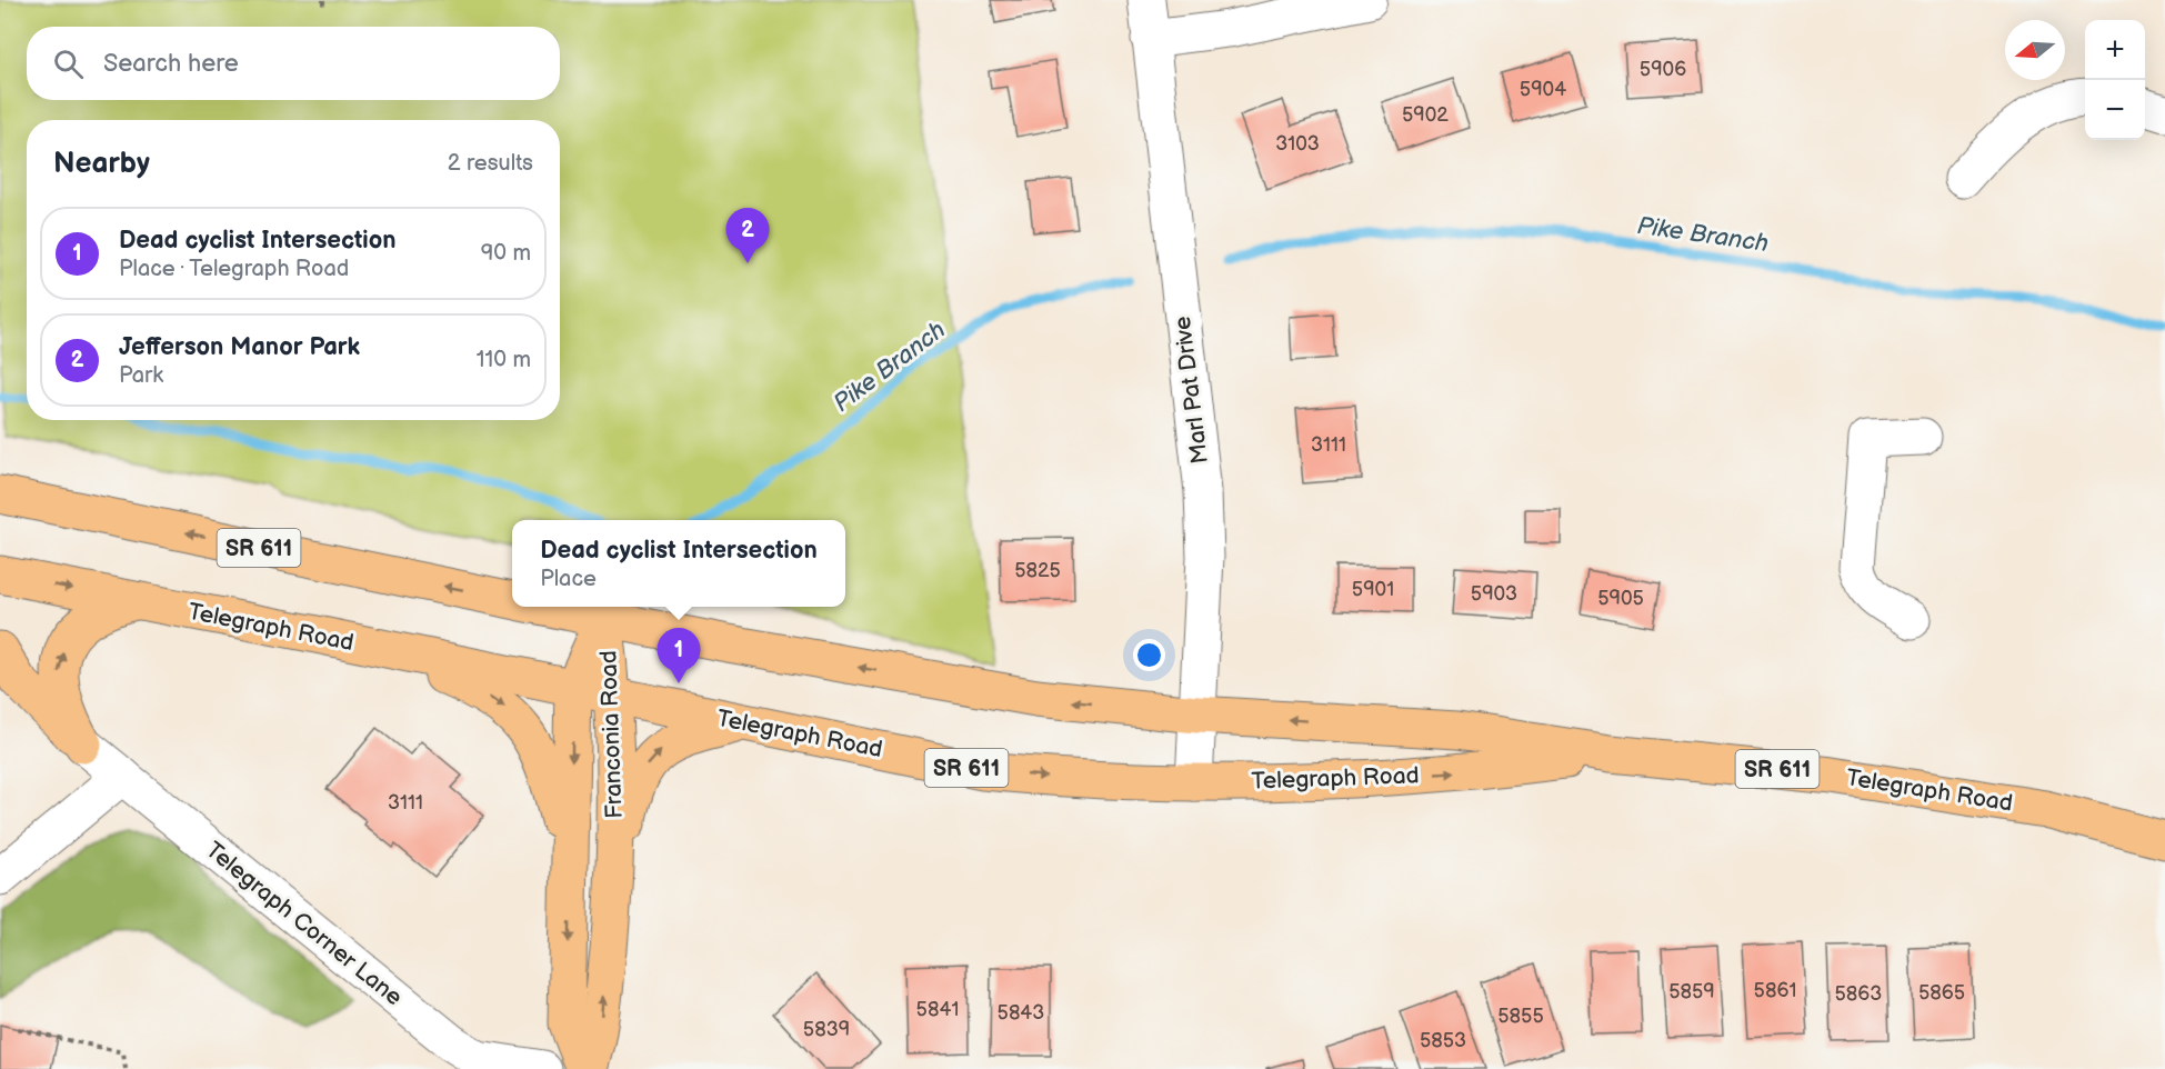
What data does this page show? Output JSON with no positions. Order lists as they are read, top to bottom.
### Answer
{
  "streets": {
    "main road": ["SR 611", "Telegraph Road", "Franconia Road"],
    "street": ["Marl Pat Drive", "Telegraph Corner Lane"]
  },
  "crossings": [
    ["Marl Pat Drive", "Telegraph Road"],
    ["Telegraph Road", "Franconia Road"]
  ],
  "water": ["Pike Branch"],
  "house_numbers": [
    "5906",
    "5904",
    "5902",
    "3103",
    "3111",
    "5825",
    "5901",
    "5903",
    "5905",
    "3111",
    "5861",
    "5859",
    "5865",
    "5863",
    "5841",
    "5843",
    "5855",
    "5839",
    "5853"
  ],
  "north": "left",
  "page": {
    "map_buttons": ["+", "−"],
    "search": "Search here",
    "heading": ["Nearby", "2 results"],
    "list": [
      {
        "mark": "1",
        "name": "Dead cyclist Intersection",
        "note": "Place · Telegraph Road",
        "value": "90 m"
      },
      {
        "mark": "2",
        "name": "Jefferson Manor Park",
        "note": "Park",
        "value": "110 m"
      }
    ],
    "pins": ["2", "1"],
    "popup": ["Dead cyclist Intersection", "Place"]
  }
}
